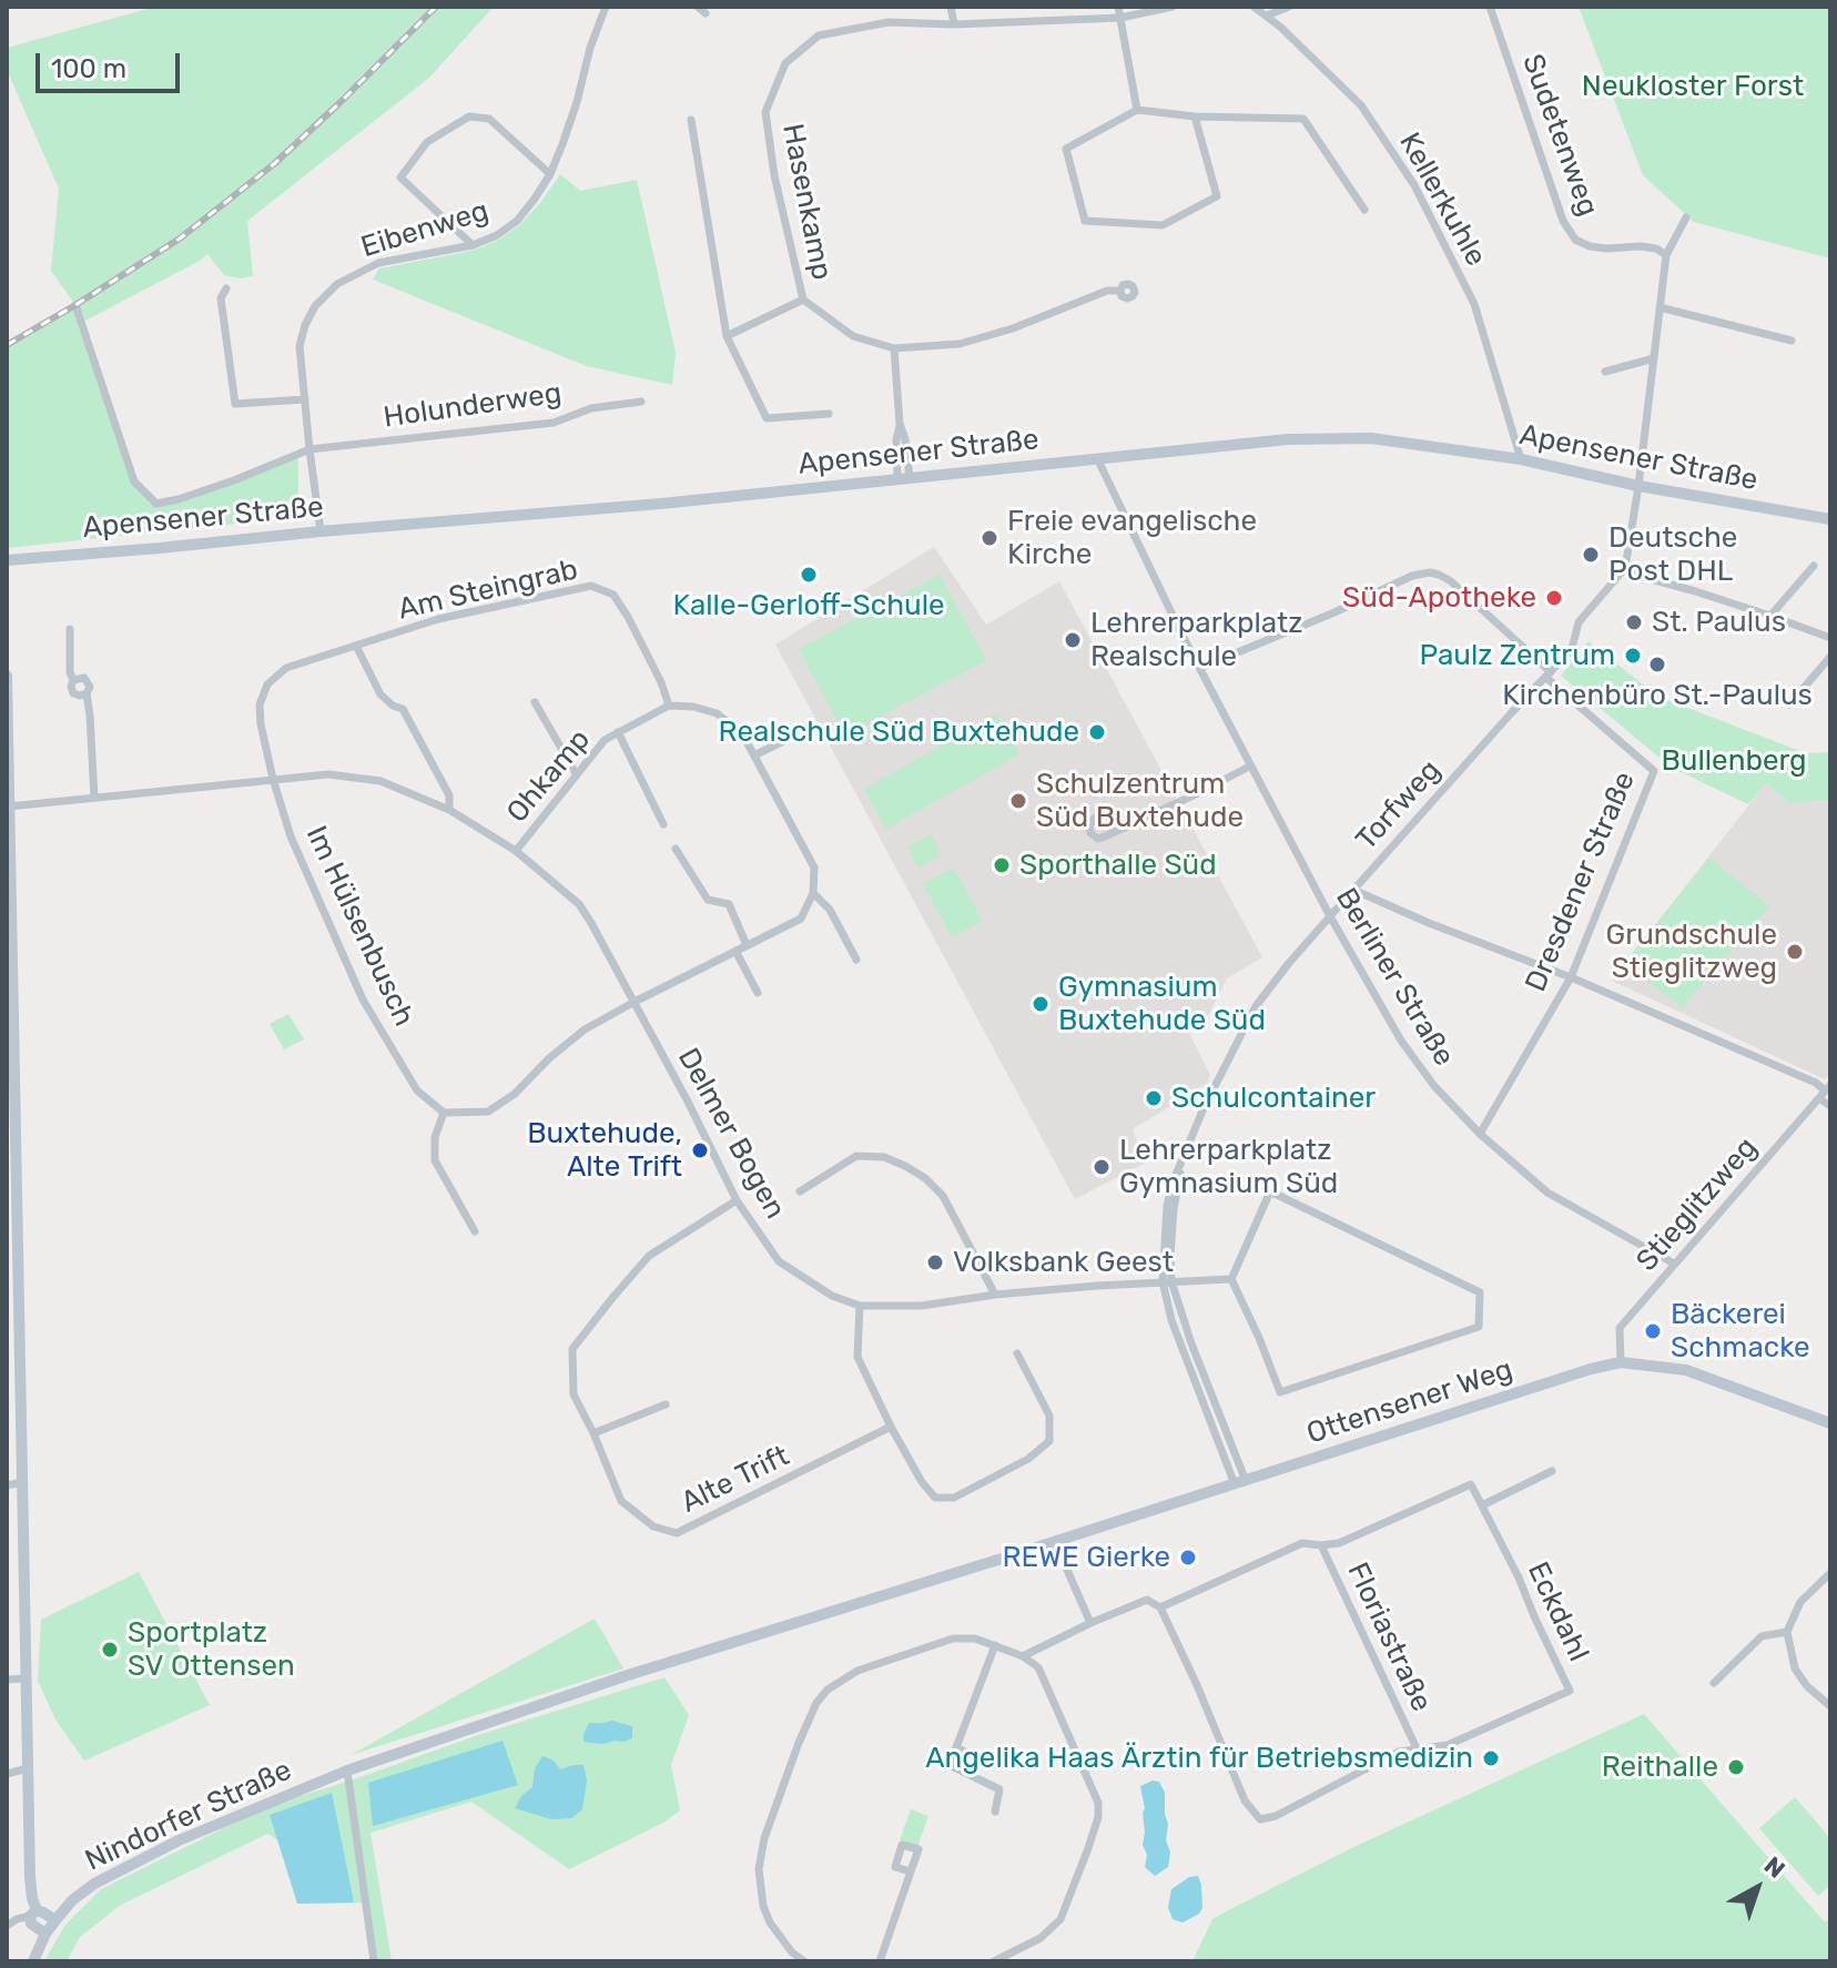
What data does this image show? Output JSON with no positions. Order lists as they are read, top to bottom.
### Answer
{
  "streets": {
    "street": [
      "Sudetenweg",
      "Kellerkuhle",
      "Hasenkamp",
      "Eibenweg",
      "Holunderweg",
      "Apensener Straße",
      "Am Steingrab",
      "Ohkamp",
      "Torfweg",
      "Dresdener Straße",
      "Im Hülsenbusch",
      "Berliner Straße",
      "Delmer Bogen",
      "Stieglitzweg",
      "Ottensener Weg",
      "Alte Trift",
      "Eckdahl",
      "Floriastraße",
      "Nindorfer Straße"
    ]
  },
  "crossings": [
    ["Kellerkuhle", "Apensener Straße"],
    ["Eibenweg", "Holunderweg"],
    ["Eibenweg", "Apensener Straße"],
    ["Apensener Straße", "Berliner Straße"],
    ["Am Steingrab", "Ohkamp"],
    ["Am Steingrab", "Im Hülsenbusch"],
    ["Am Steingrab", "Delmer Bogen"],
    ["Ohkamp", "Delmer Bogen"],
    ["Torfweg", "Dresdener Straße"],
    ["Torfweg", "Berliner Straße"],
    ["Torfweg", "Delmer Bogen"],
    ["Torfweg", "Ottensener Weg"],
    ["Dresdener Straße", "Berliner Straße"],
    ["Im Hülsenbusch", "Delmer Bogen"],
    ["Berliner Straße", "Stieglitzweg"],
    ["Delmer Bogen", "Alte Trift"],
    ["Stieglitzweg", "Ottensener Weg"],
    ["Ottensener Weg", "Nindorfer Straße"],
    ["Eckdahl", "Floriastraße"]
  ],
  "parks": ["Neukloster Forst", "Bullenberg"],
  "places": [
    "Freie evangelische Kirche",
    "Deutsche Post DHL",
    "Kalle-Gerloff-Schule",
    "Süd-Apotheke",
    "St. Paulus",
    "Lehrerparkplatz Realschule",
    "Paulz Zentrum",
    "Kirchenbüro St.-Paulus",
    "Realschule Süd Buxtehude",
    "Schulzentrum Süd Buxtehude",
    "Sporthalle Süd",
    "Grundschule Stieglitzweg",
    "Gymnasium Buxtehude Süd",
    "Schulcontainer",
    "Buxtehude, Alte Trift",
    "Lehrerparkplatz Gymnasium Süd",
    "Volksbank Geest",
    "Bäckerei Schmacke",
    "REWE Gierke",
    "Sportplatz SV Ottensen",
    "Angelika Haas Ärztin für Betriebsmedizin",
    "Reithalle"
  ],
  "scale_bar": "100 m",
  "north": "top right"
}
